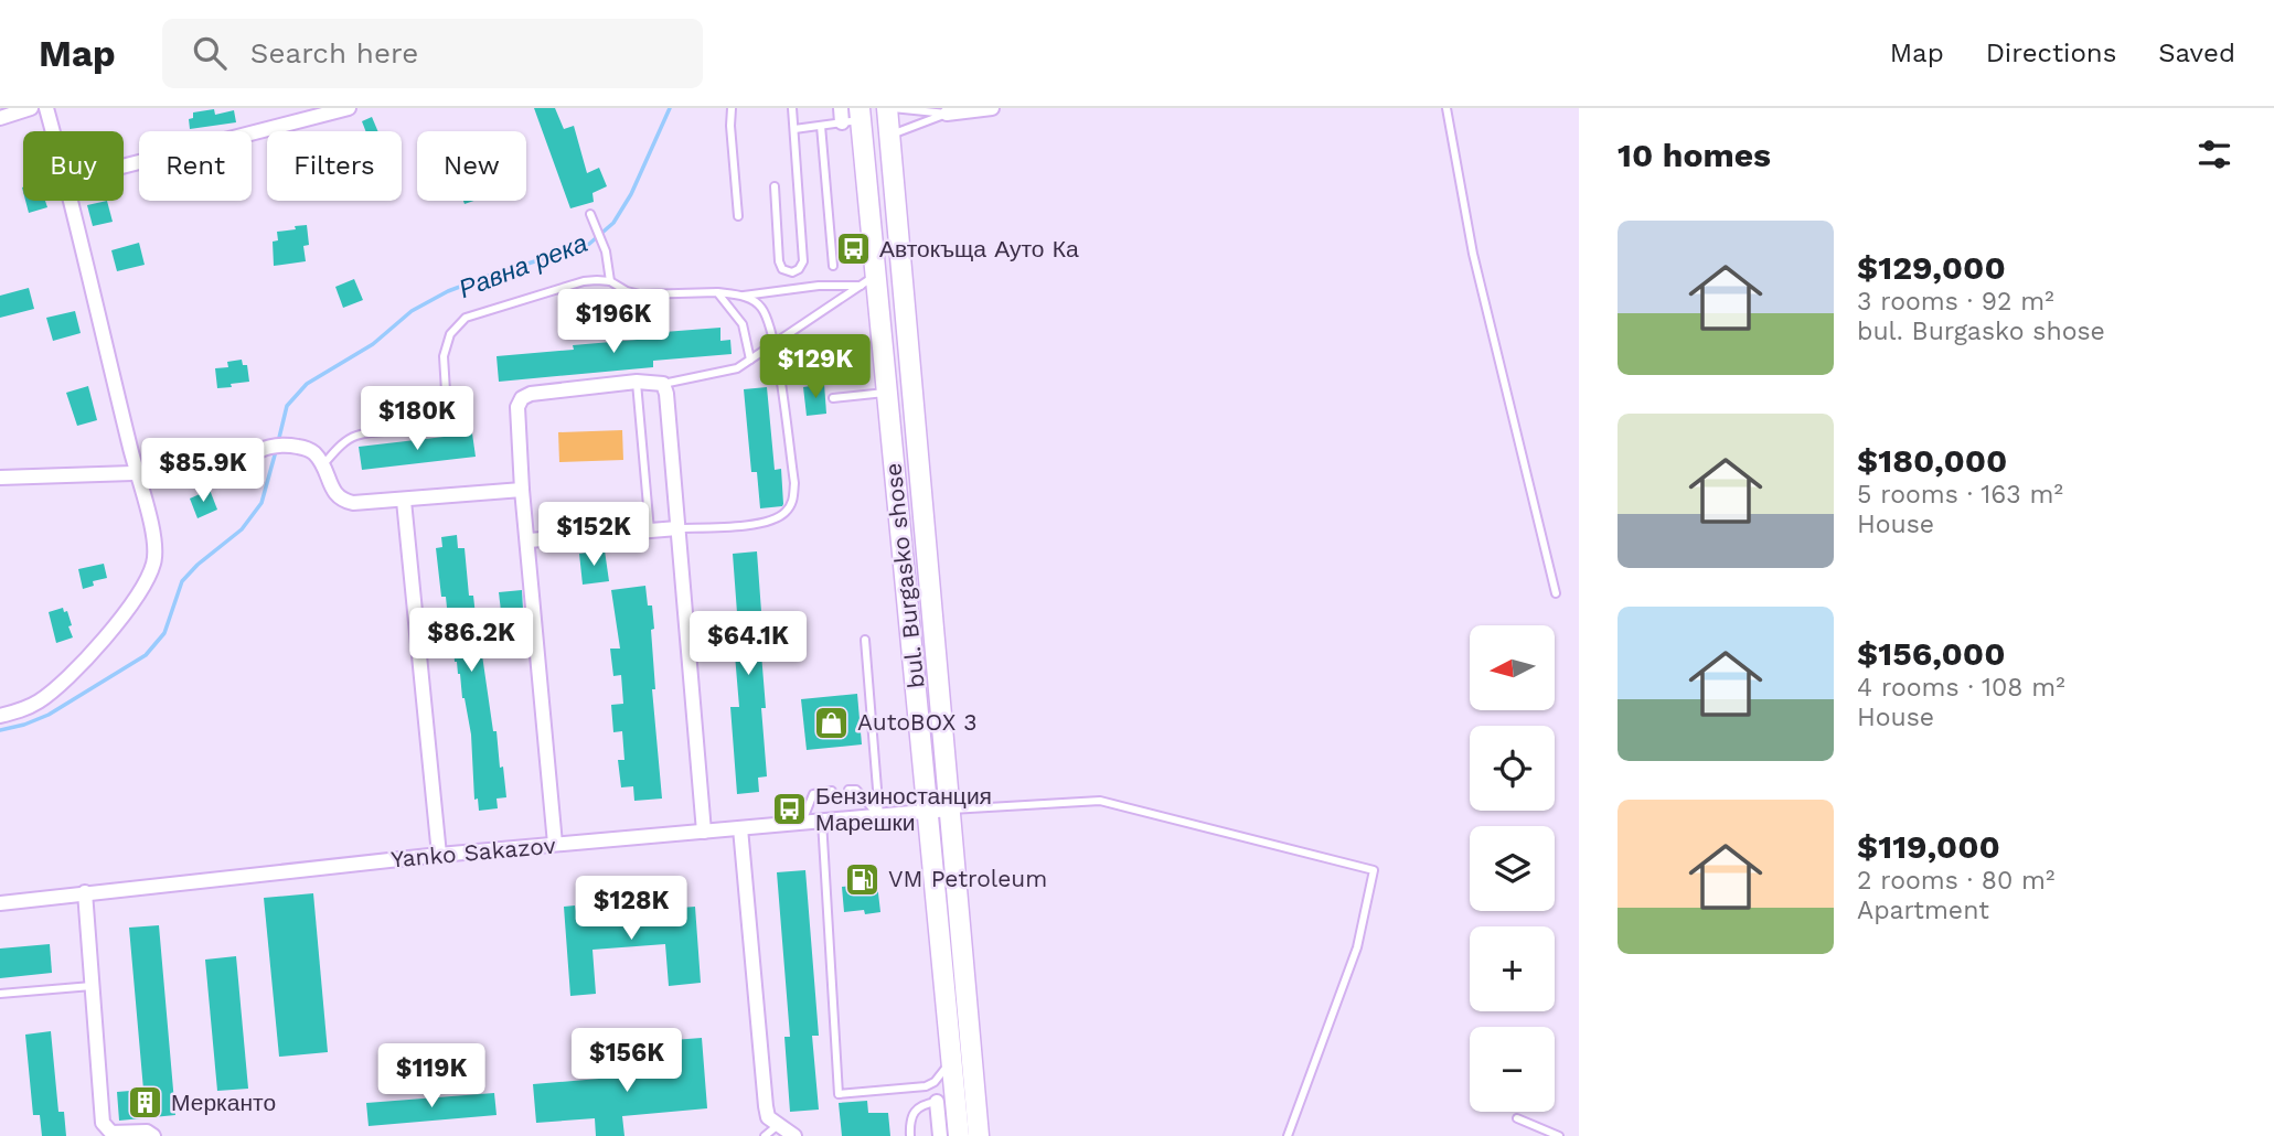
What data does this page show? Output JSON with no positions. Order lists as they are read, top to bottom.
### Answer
{
  "streets": {
    "main road": ["bul. Burgasko shose"],
    "street": ["Yanko Sakazov"]
  },
  "crossings": [
    ["bul. Burgasko shose", "Yanko Sakazov"]
  ],
  "water": ["Равна река"],
  "places": {
    "bus stop": ["Автокъща Ауто Ка", "Бензиностанция Марешки"],
    "shop": ["AutoBOX 3"],
    "fuel station": ["VM Petroleum"],
    "building": ["Мерканто"]
  },
  "north": "left",
  "page": {
    "header": "Map",
    "search": "Search here",
    "nav": ["Map", "Directions", "Saved"],
    "heading": "10 homes",
    "chip": [
      "Buy",
      "Rent",
      "Filters",
      "New"
    ],
    "list": [
      {
        "name": "$129,000",
        "note": "3 rooms · 92 m² · bul. Burgasko shose"
      },
      {
        "name": "$180,000",
        "note": "5 rooms · 163 m² · House"
      },
      {
        "name": "$156,000",
        "note": "4 rooms · 108 m² · House"
      },
      {
        "name": "$119,000",
        "note": "2 rooms · 80 m² · Apartment"
      }
    ],
    "price": [
      "$196K",
      "$129K",
      "$180K",
      "$85.9K",
      "$152K",
      "$86.2K",
      "$64.1K",
      "$128K",
      "$156K",
      "$119K"
    ],
    "map_buttons": ["+", "−"]
  }
}
